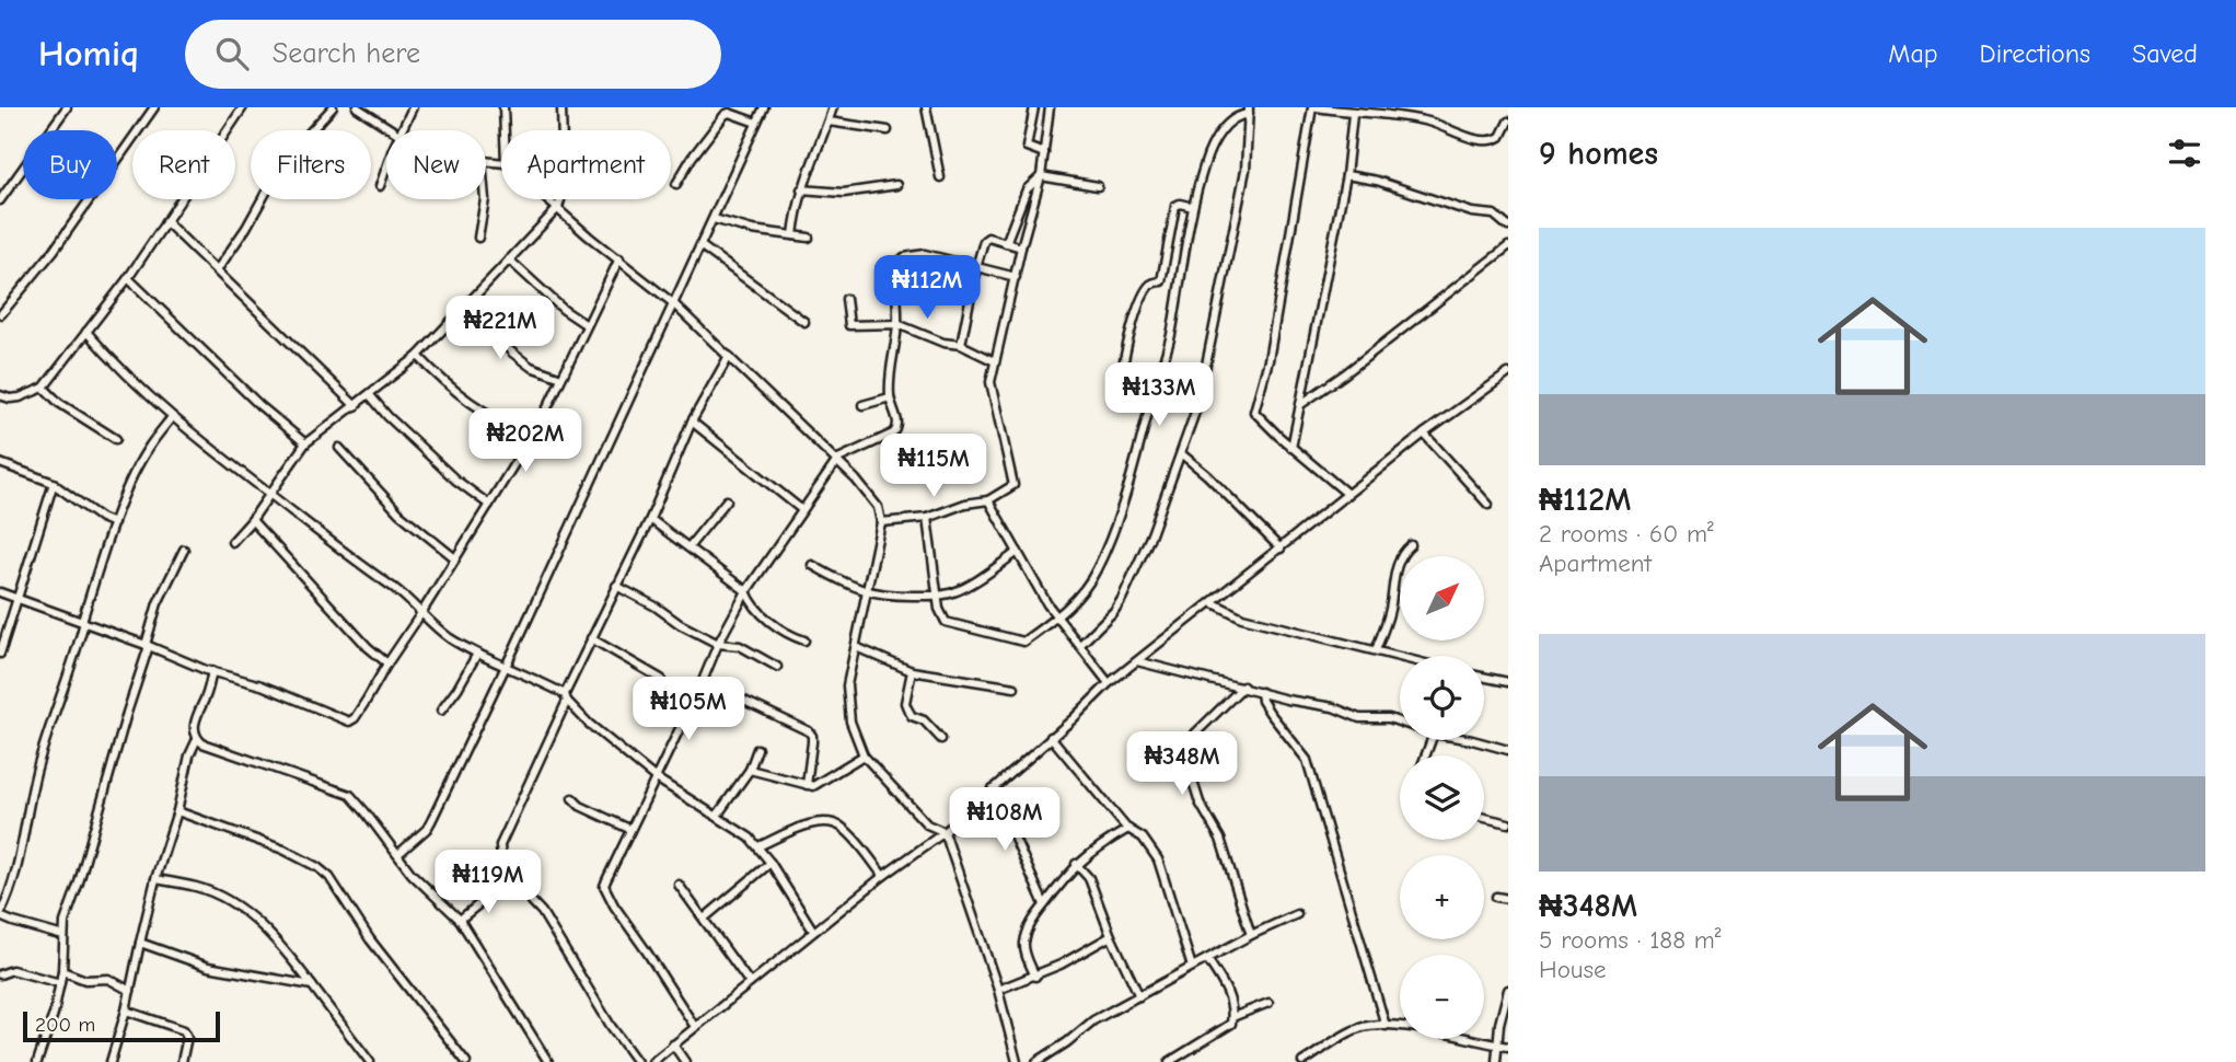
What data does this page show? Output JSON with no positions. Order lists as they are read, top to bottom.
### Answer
{
  "scale_bar": "200 m",
  "north": "top right",
  "page": {
    "header": "Homiq",
    "search": "Search here",
    "nav": ["Map", "Directions", "Saved"],
    "heading": "9 homes",
    "chip": [
      "Buy",
      "Rent",
      "Filters",
      "New",
      "Apartment"
    ],
    "list": [
      {
        "name": "₦112M",
        "note": "2 rooms · 60 m² · Apartment"
      },
      {
        "name": "₦348M",
        "note": "5 rooms · 188 m² · House"
      }
    ],
    "price": [
      "₦112M",
      "₦221M",
      "₦133M",
      "₦202M",
      "₦115M",
      "₦105M",
      "₦348M",
      "₦108M",
      "₦119M"
    ],
    "map_buttons": ["+", "−"],
    "scale": "200 m"
  }
}
